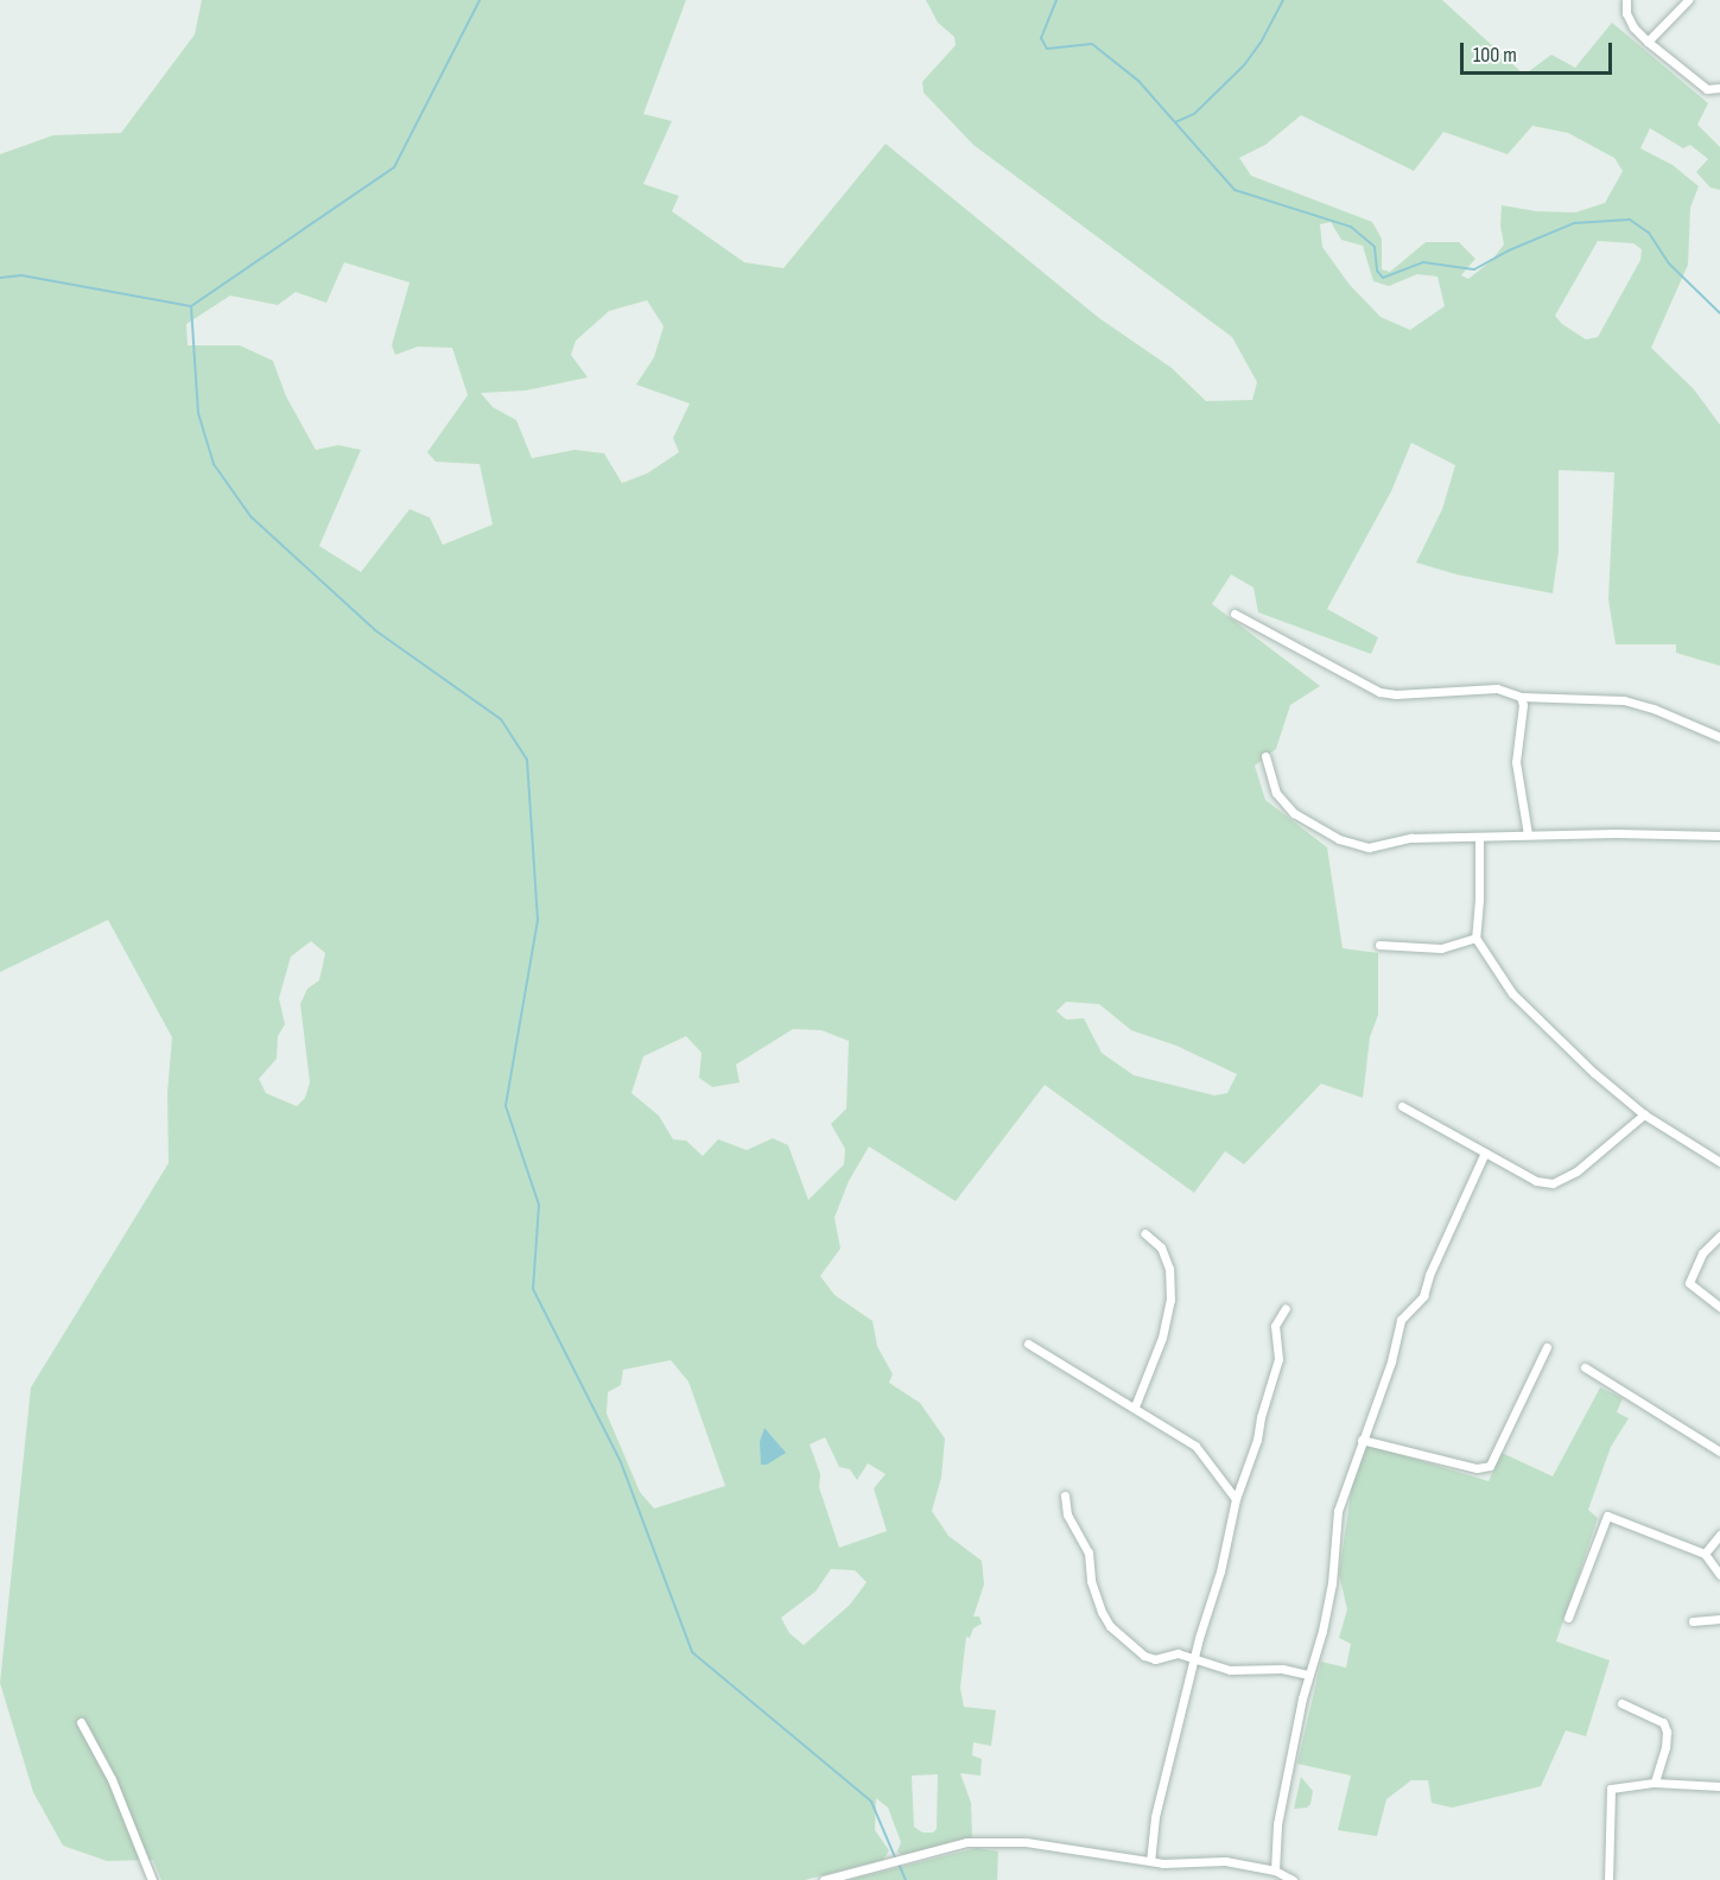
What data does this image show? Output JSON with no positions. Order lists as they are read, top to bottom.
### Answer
{
  "scale_bar": "100 m"
}
